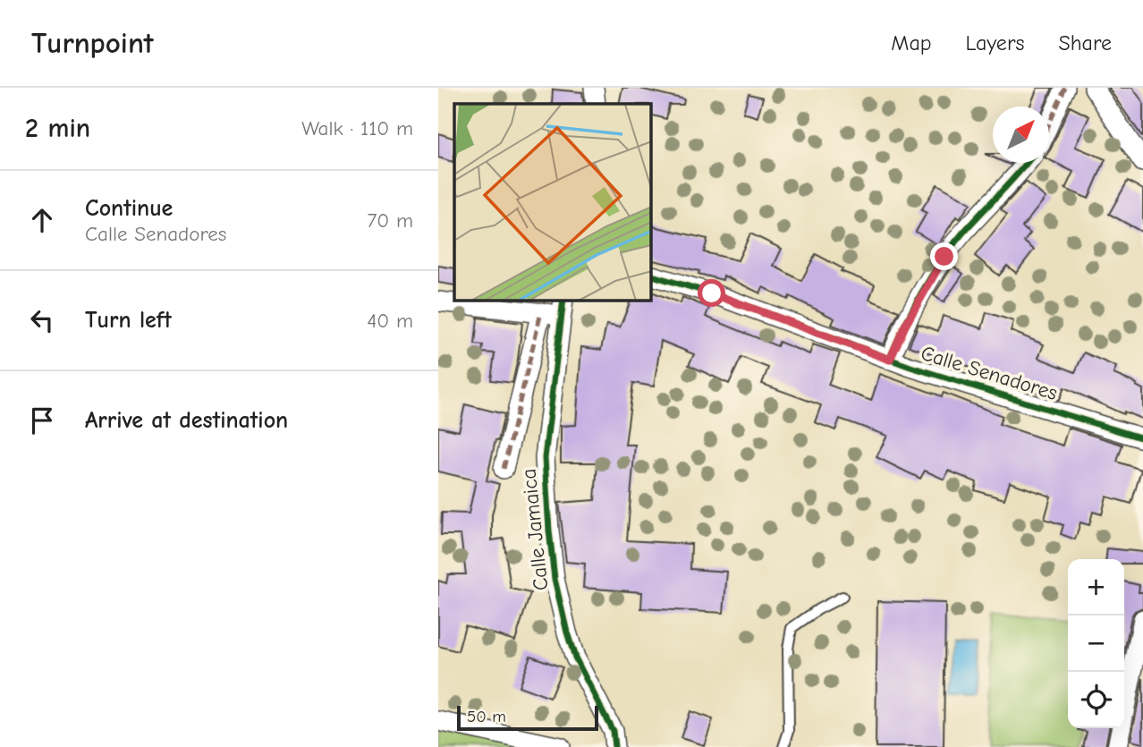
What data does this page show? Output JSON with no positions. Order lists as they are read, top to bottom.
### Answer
{
  "streets": {
    "street": ["Calle Senadores", "Calle Jamaica"]
  },
  "scale_bar": "50 m",
  "north": "top right",
  "page": {
    "header": "Turnpoint",
    "nav": ["Map", "Layers", "Share"],
    "heading": ["2 min", "Walk · 110 m"],
    "list": [
      ["Continue", "Calle Senadores", "70 m"],
      ["Turn left", "40 m"],
      "Arrive at destination"
    ],
    "map_buttons": ["+", "−"],
    "scale": "50 m"
  }
}
